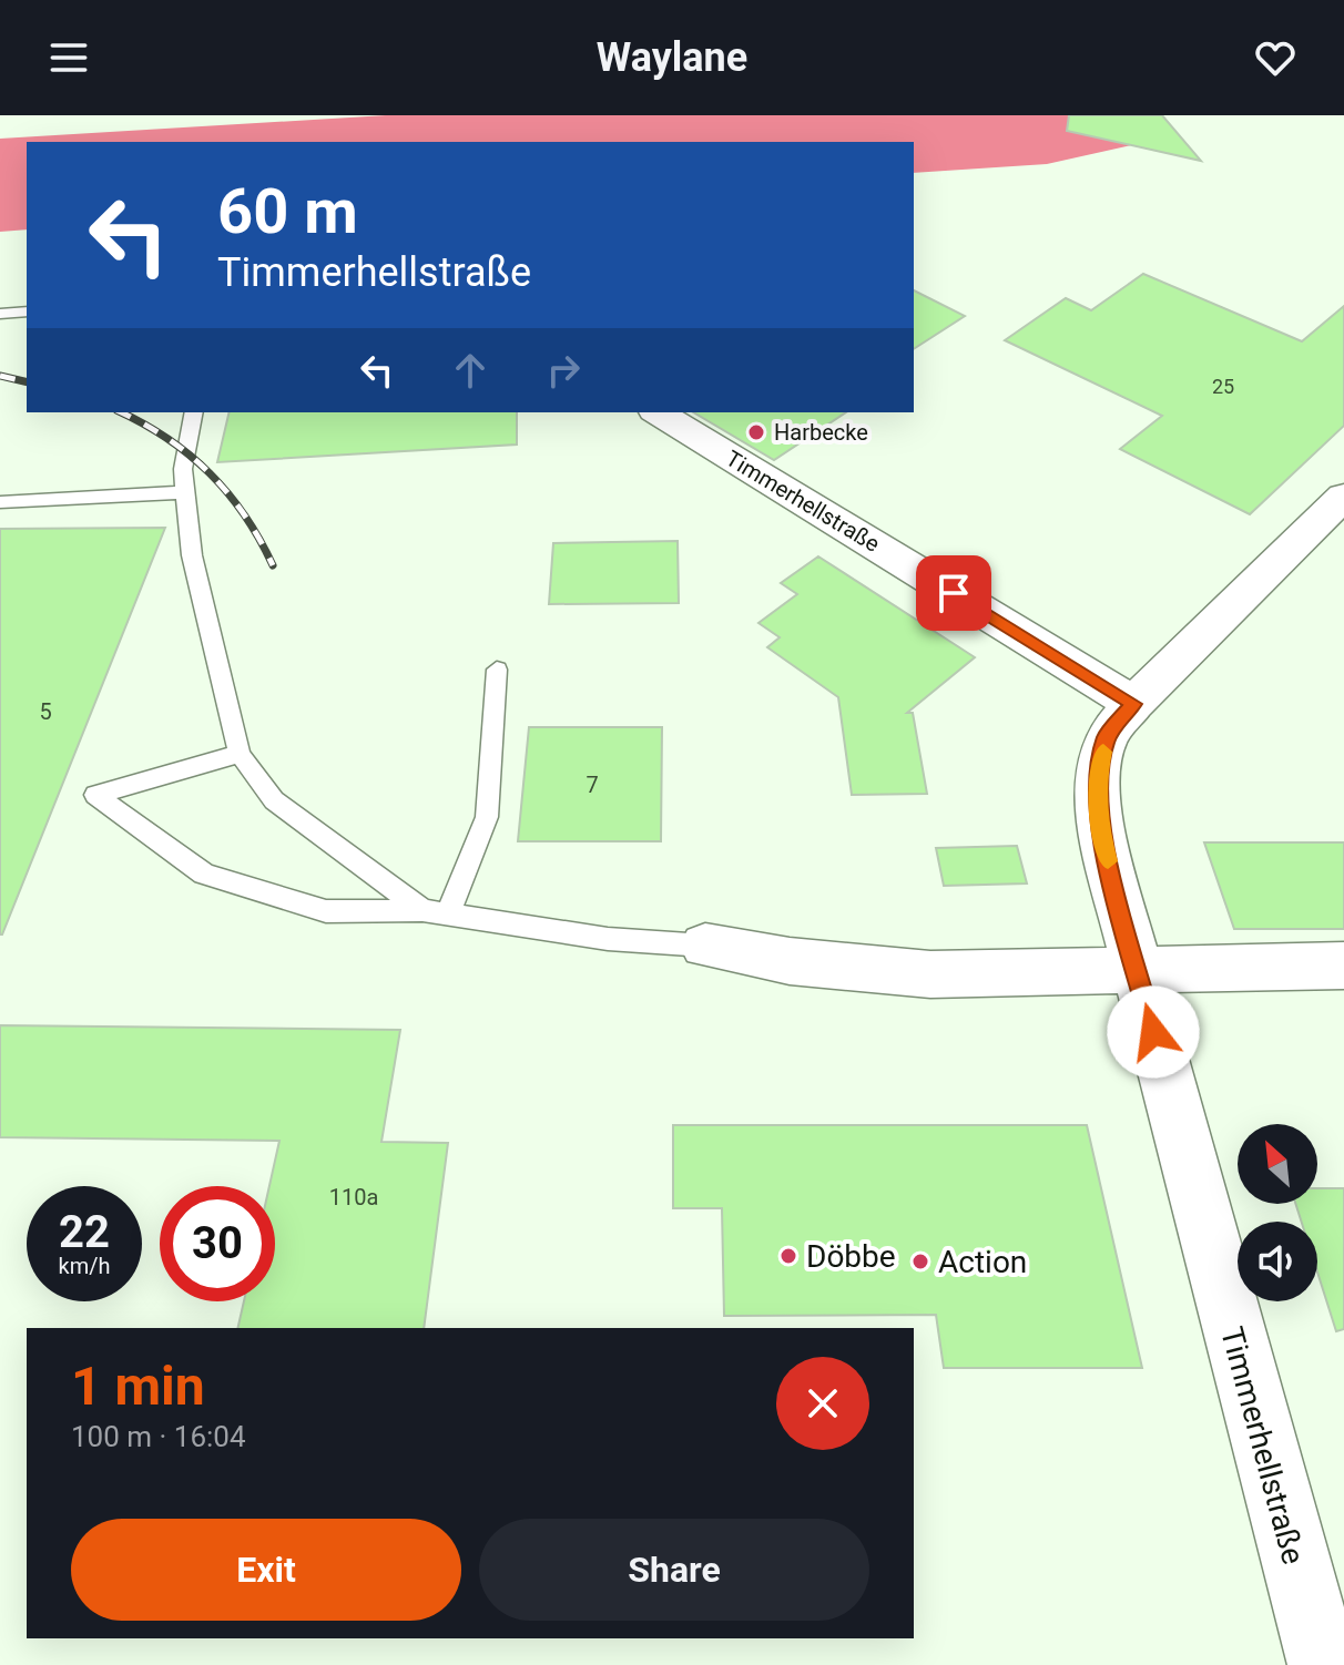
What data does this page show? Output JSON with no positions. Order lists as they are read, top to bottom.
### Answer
{
  "streets": {
    "street": ["Timmerhellstraße"]
  },
  "places": ["Harbecke", "Döbbe", "Action"],
  "house_numbers": [
    "25",
    "5",
    "7",
    "110a"
  ],
  "north": "top left",
  "page": {
    "header": "Waylane",
    "turn": ["60 m", "Timmerhellstraße"],
    "speed": "22 km/h",
    "limit": "30",
    "heading": ["1 min", "100 m · 16:04"],
    "buttons": ["Exit", "Share"]
  }
}
